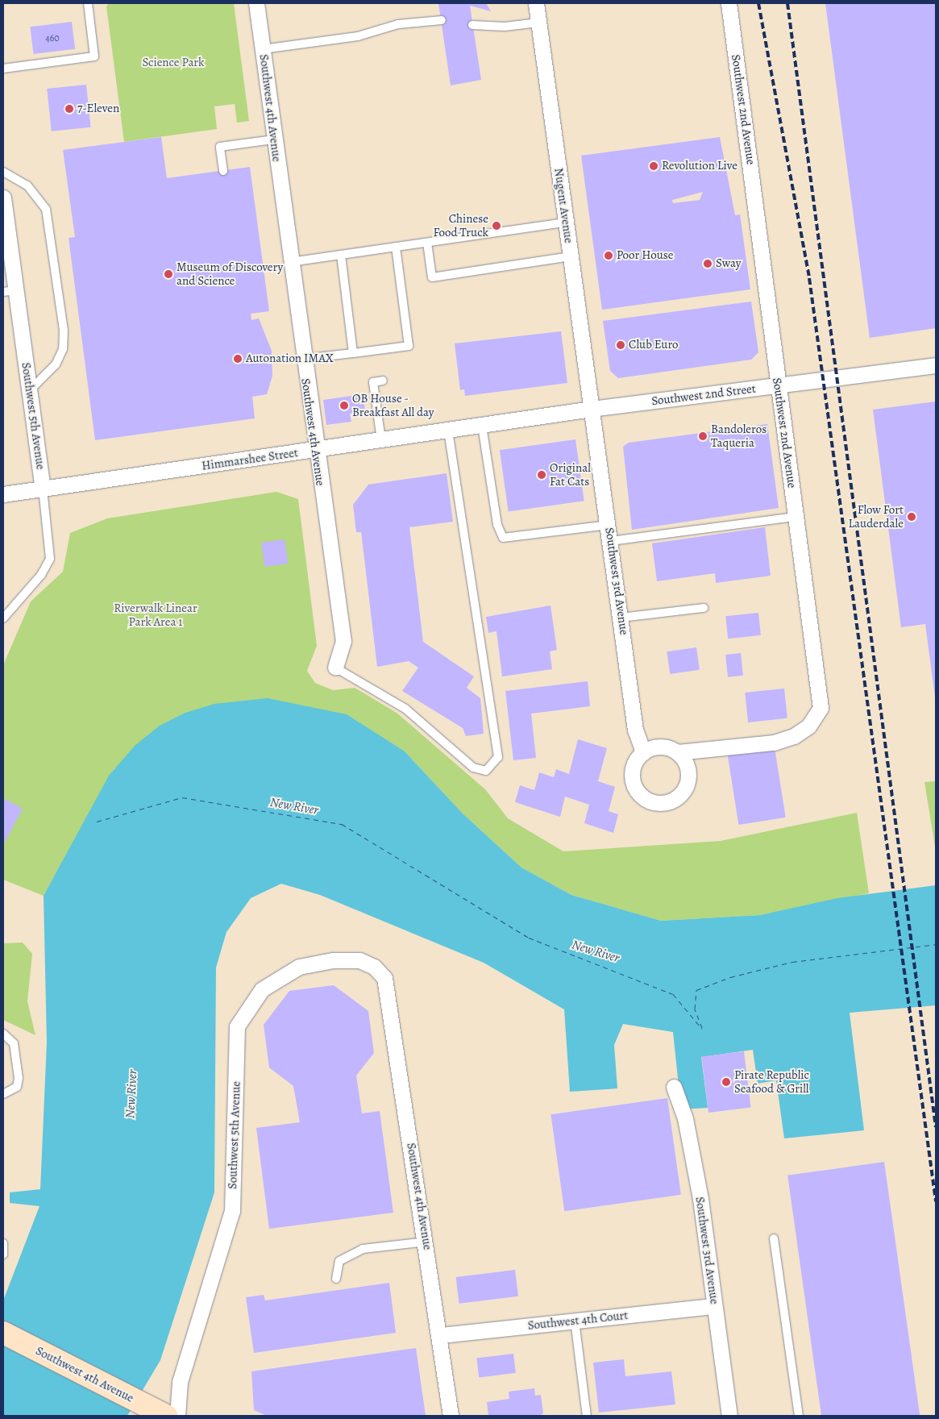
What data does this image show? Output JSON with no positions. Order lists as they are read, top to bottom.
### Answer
{
  "streets": {
    "main road": ["Southwest 4th Avenue"],
    "street": [
      "Southwest 2nd Avenue",
      "Nugent Avenue",
      "Southwest 2nd Street",
      "Southwest 5th Avenue",
      "Himmarshee Street",
      "Southwest 3rd Avenue",
      "Southwest 4th Court"
    ]
  },
  "crossings": [
    ["Southwest 4th Avenue", "Southwest 5th Avenue"],
    ["Southwest 4th Avenue", "Himmarshee Street"],
    ["Southwest 4th Avenue", "Southwest 4th Court"],
    ["Southwest 2nd Avenue", "Southwest 2nd Street"],
    ["Southwest 2nd Avenue", "Southwest 3rd Avenue"],
    ["Nugent Avenue", "Southwest 2nd Street"],
    ["Nugent Avenue", "Himmarshee Street"],
    ["Nugent Avenue", "Southwest 3rd Avenue"],
    ["Southwest 2nd Street", "Himmarshee Street"],
    ["Southwest 2nd Street", "Southwest 3rd Avenue"],
    ["Southwest 5th Avenue", "Himmarshee Street"],
    ["Himmarshee Street", "Southwest 3rd Avenue"],
    ["Southwest 3rd Avenue", "Southwest 4th Court"]
  ],
  "water": ["New River"],
  "parks": ["Science Park", "Riverwalk Linear Park Area 1"],
  "places": [
    "7-Eleven",
    "Revolution Live",
    "Chinese Food Truck",
    "Poor House",
    "Sway",
    "Museum of Discovery and Science",
    "Club Euro",
    "Autonation IMAX",
    "OB House - Breakfast All day",
    "Bandoleros Taqueria",
    "Original Fat Cats",
    "Flow Fort Lauderdale",
    "Pirate Republic Seafood & Grill"
  ],
  "house_numbers": ["460"]
}
